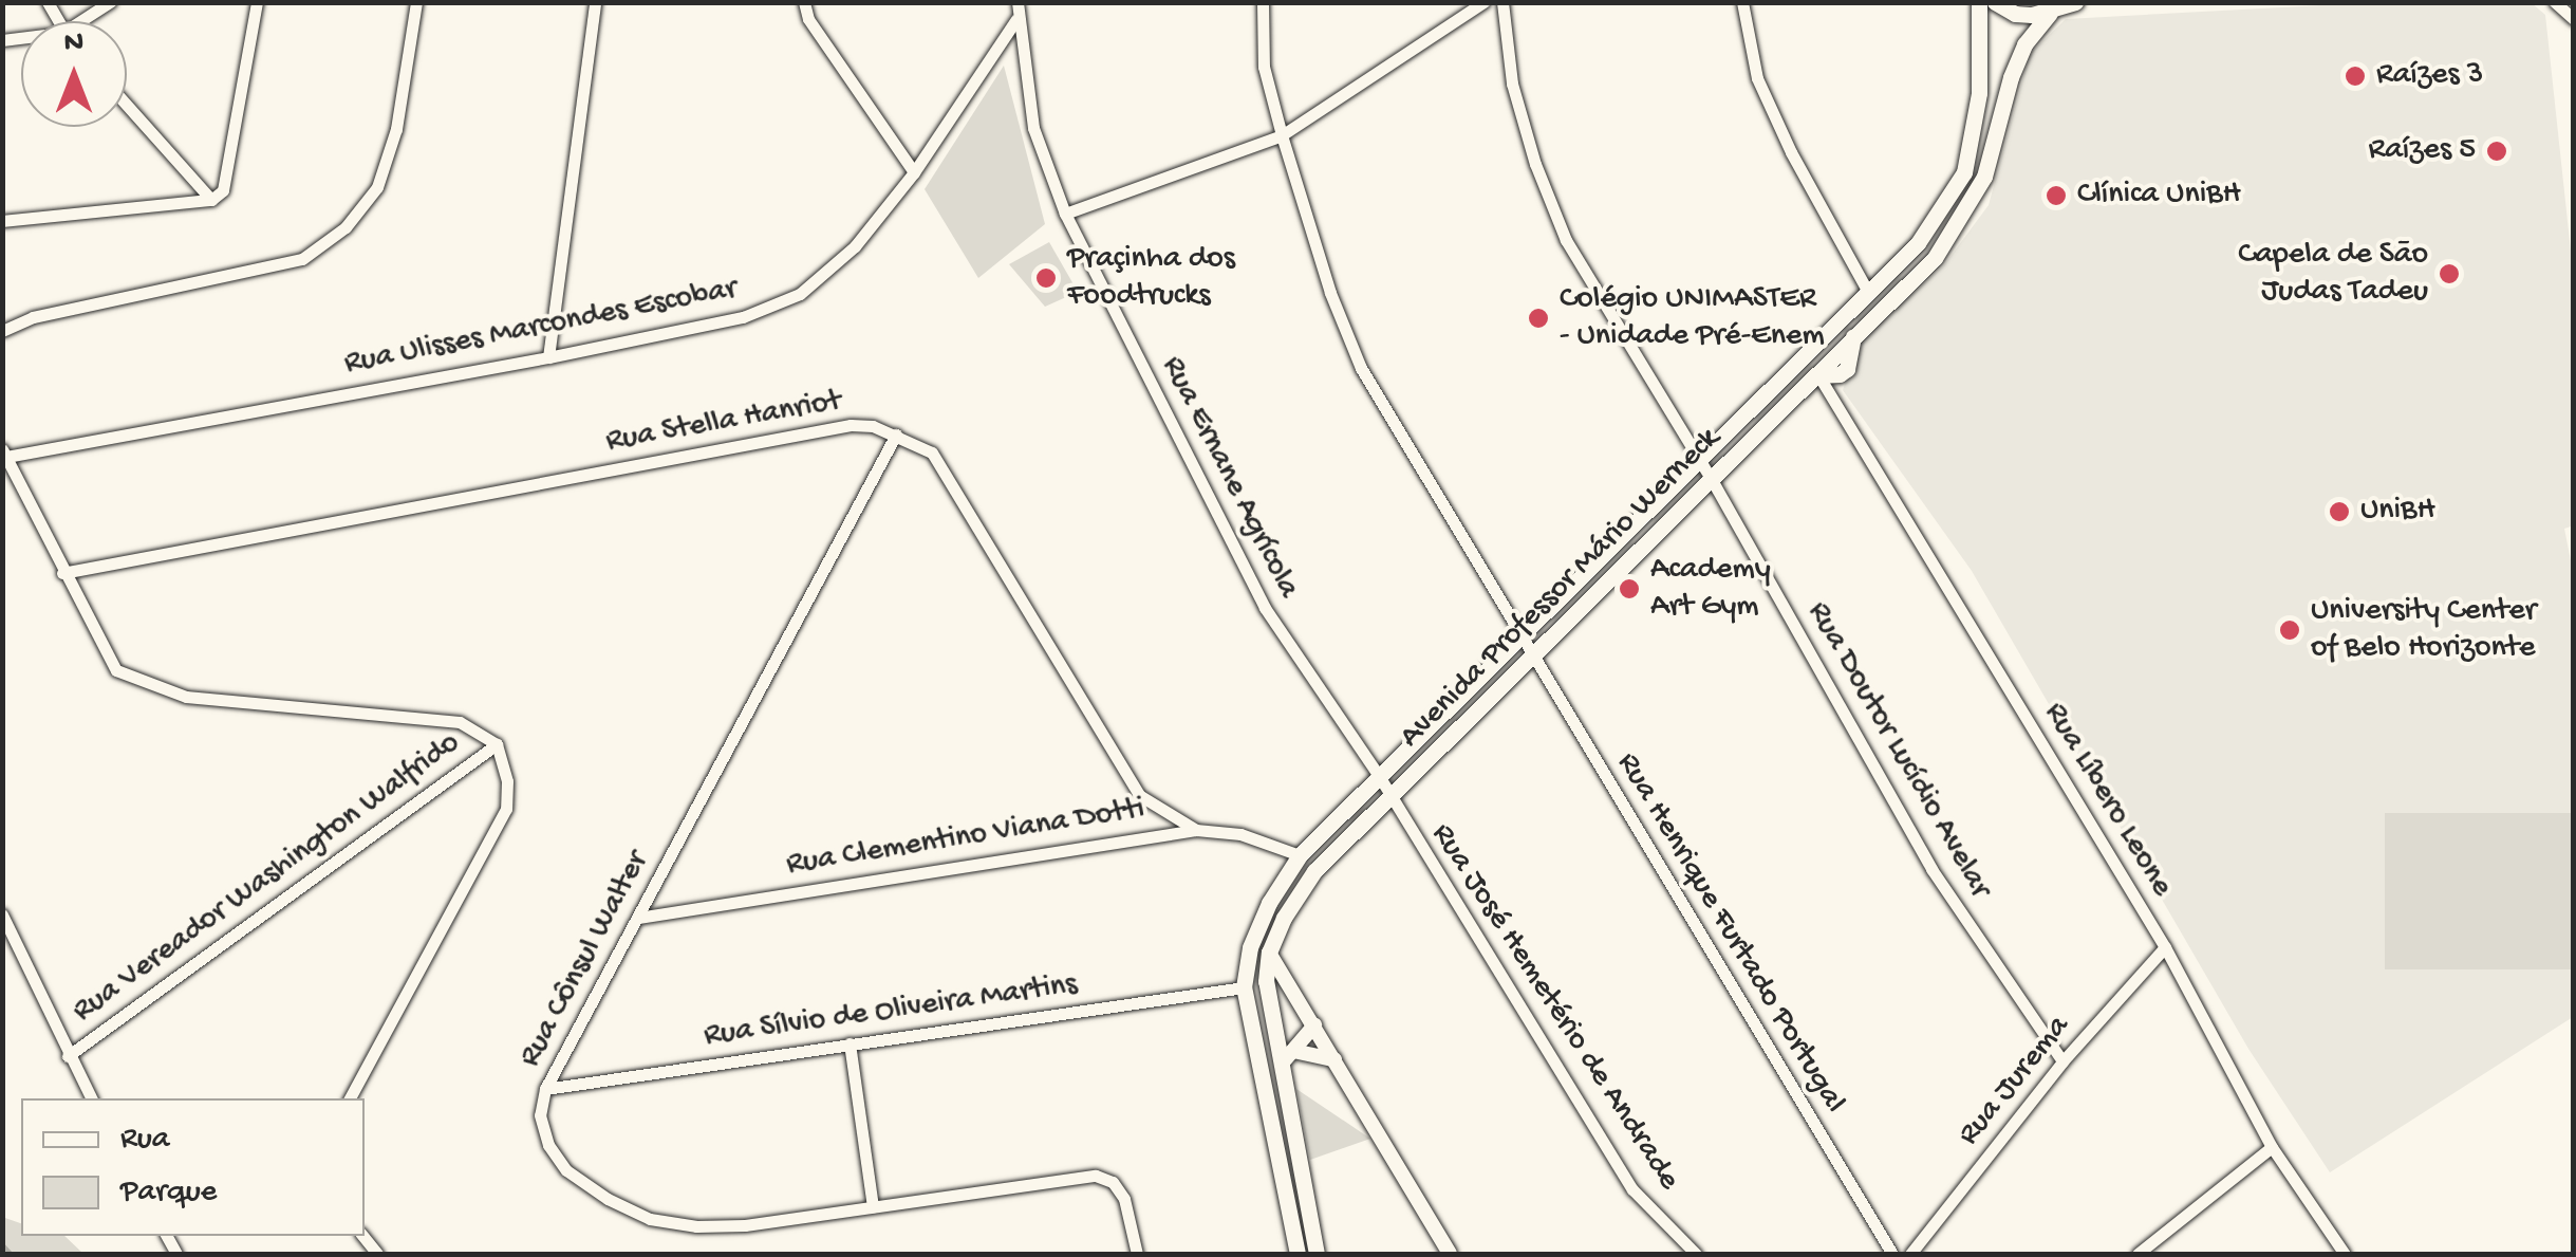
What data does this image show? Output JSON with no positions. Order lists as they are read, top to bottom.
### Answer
{
  "streets": {
    "main road": ["Avenida Professor Mário Werneck"],
    "street": [
      "Rua Ulisses Marcondes Escobar",
      "Rua Stella Hanriot",
      "Rua Ernane Agrícola",
      "Rua Doutor Lucídio Avelar",
      "Rua Líbero Leone",
      "Rua Clementino Viana Dotti",
      "Rua Vereador Washington Walfrido",
      "Rua Henrique Furtado Portugal",
      "Rua Cônsul Walter",
      "Rua José Hemetério de Andrade",
      "Rua Sílvio de Oliveira Martins",
      "Rua Jurema"
    ]
  },
  "crossings": [
    ["Rua Ulisses Marcondes Escobar", "Rua Ernane Agrícola"],
    ["Rua Stella Hanriot", "Rua Clementino Viana Dotti"],
    ["Rua Stella Hanriot", "Rua Cônsul Walter"],
    ["Rua Ernane Agrícola", "Avenida Professor Mário Werneck"],
    ["Rua Ernane Agrícola", "Rua José Hemetério de Andrade"],
    ["Avenida Professor Mário Werneck", "Rua Doutor Lucídio Avelar"],
    ["Avenida Professor Mário Werneck", "Rua Líbero Leone"],
    ["Avenida Professor Mário Werneck", "Rua Clementino Viana Dotti"],
    ["Avenida Professor Mário Werneck", "Rua Henrique Furtado Portugal"],
    ["Avenida Professor Mário Werneck", "Rua José Hemetério de Andrade"],
    ["Avenida Professor Mário Werneck", "Rua Sílvio de Oliveira Martins"],
    ["Rua Doutor Lucídio Avelar", "Rua Jurema"],
    ["Rua Líbero Leone", "Rua Jurema"],
    ["Rua Clementino Viana Dotti", "Rua Cônsul Walter"],
    ["Rua Cônsul Walter", "Rua Sílvio de Oliveira Martins"]
  ],
  "places": [
    "Raízes 3",
    "Raízes 5",
    "Clínica UniBH",
    "Capela de São Judas Tadeu",
    "Praçinha dos Foodtrucks",
    "Colégio UNIMASTER - Unidade Pré-Enem",
    "UniBH",
    "Academy Art Gym",
    "University Center of Belo Horizonte"
  ],
  "legend": ["Rua", "Parque"],
  "north": "top"
}
